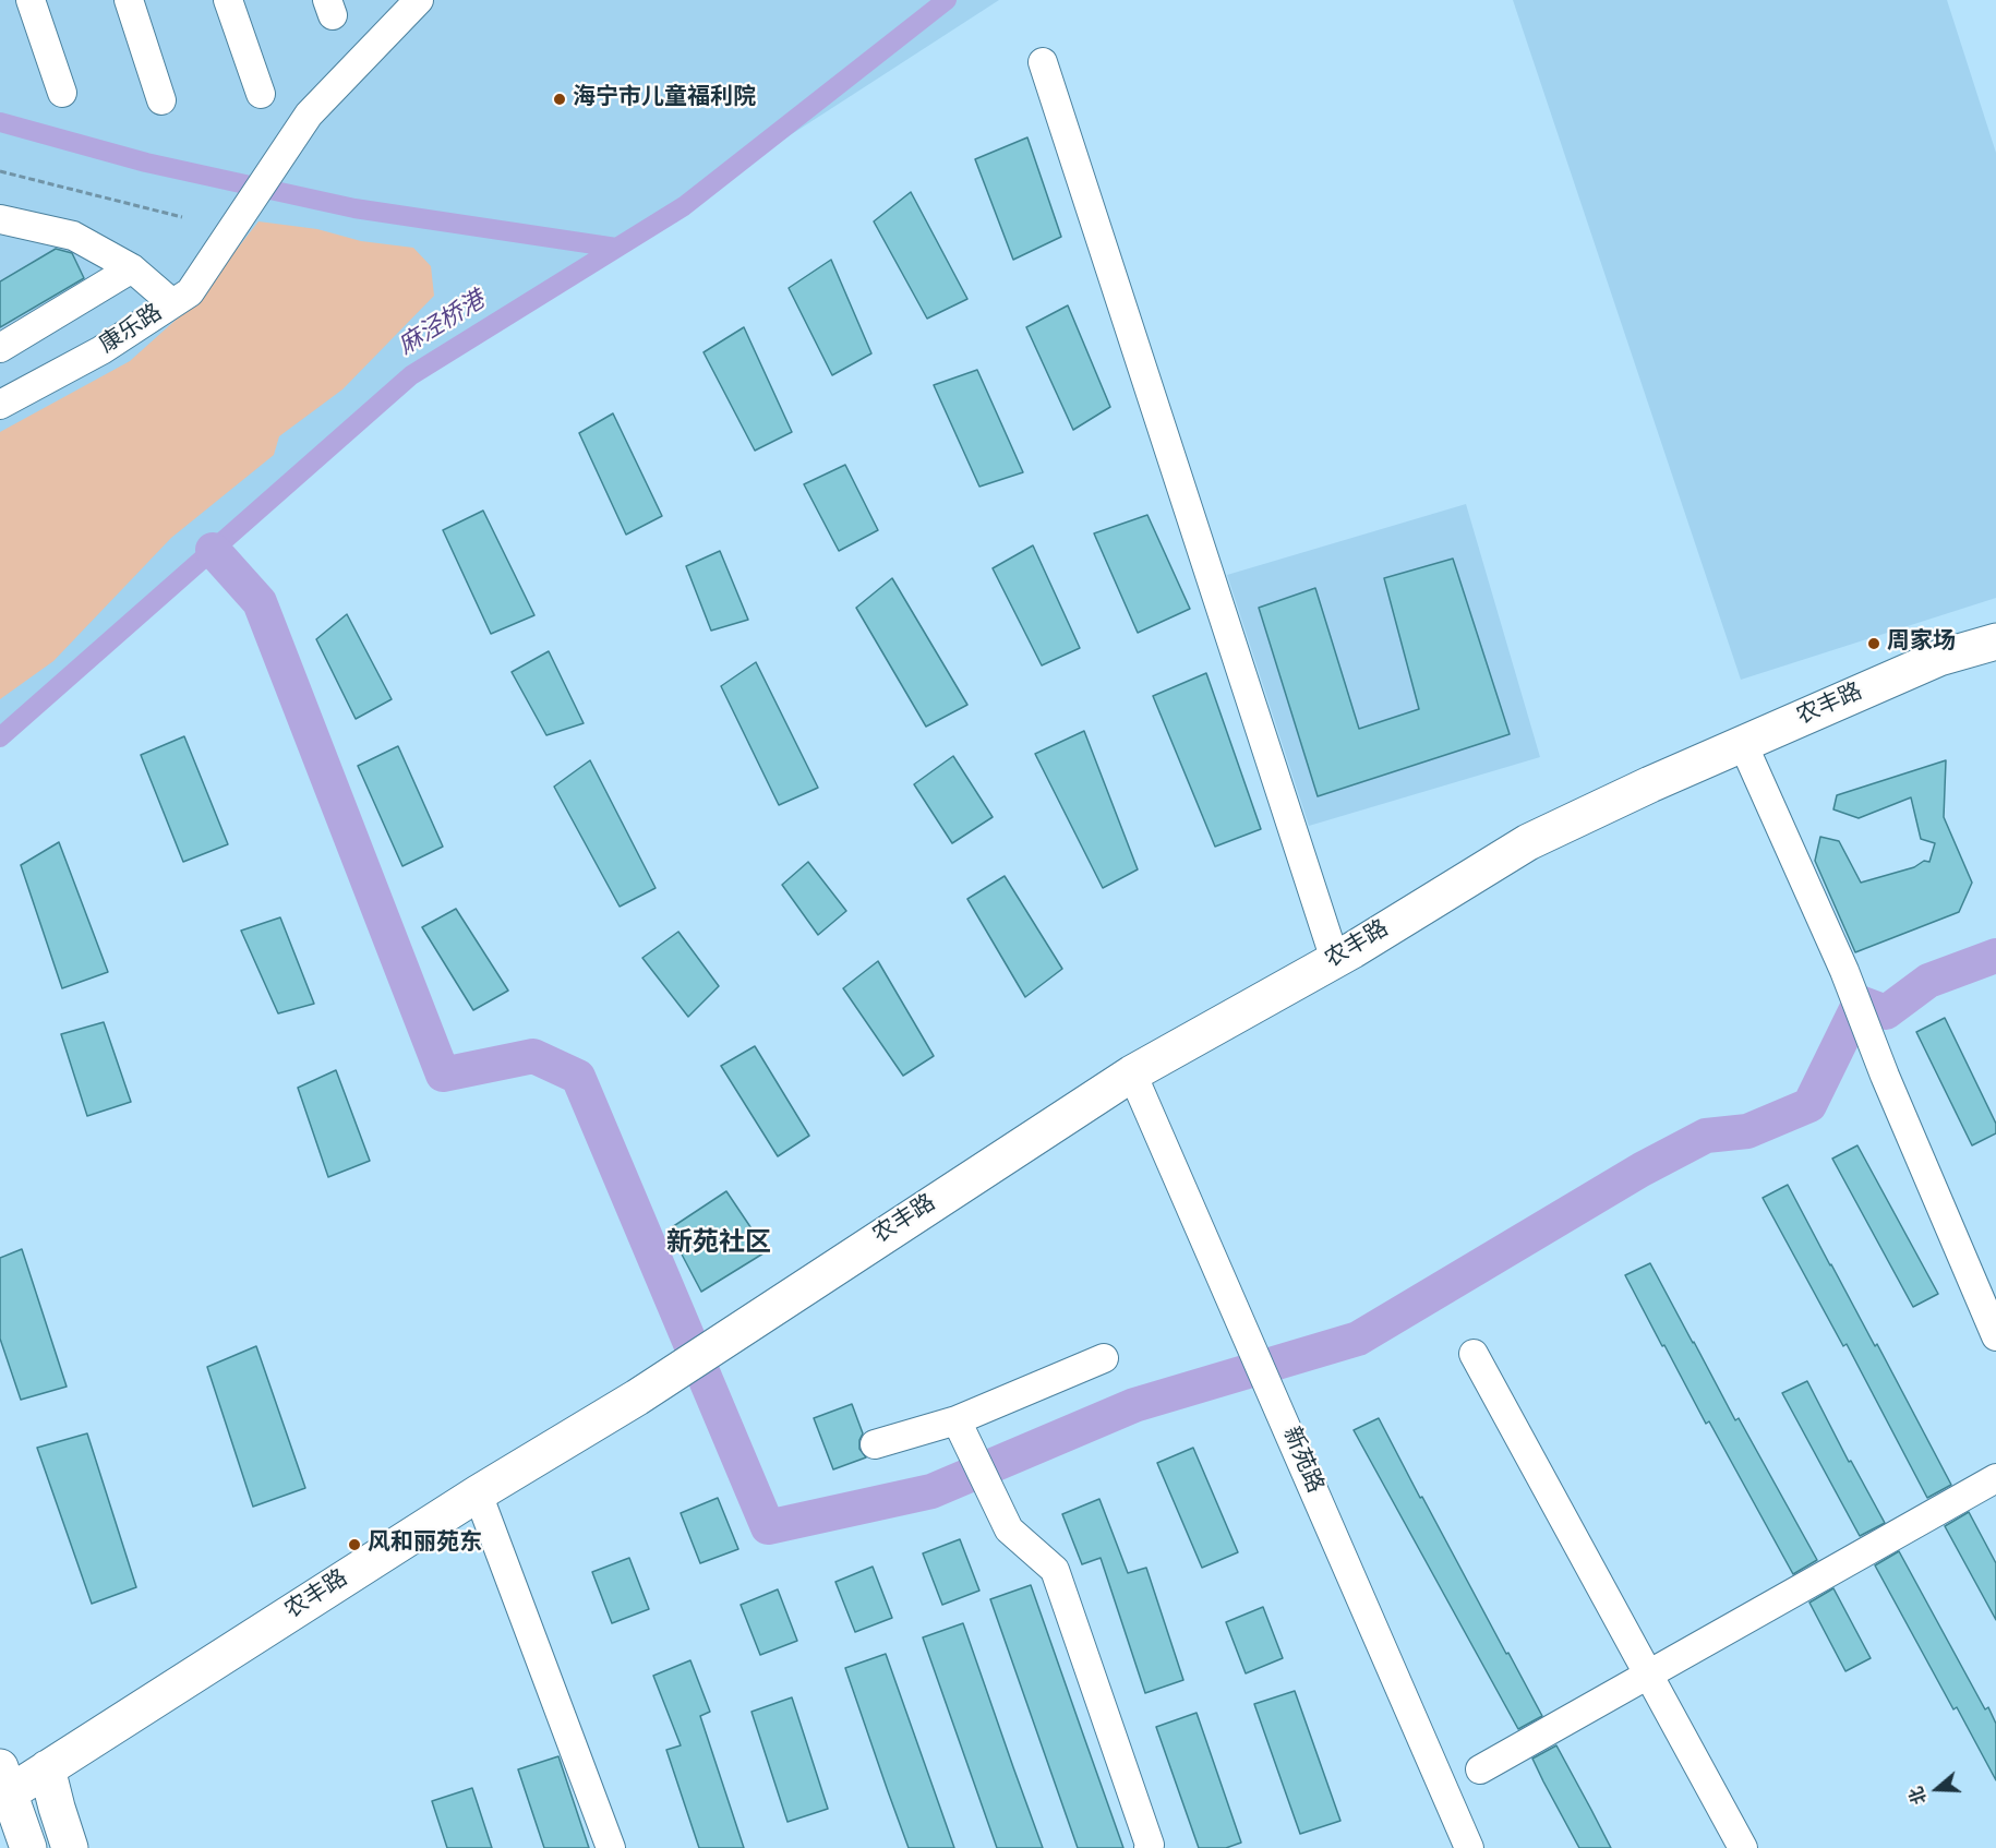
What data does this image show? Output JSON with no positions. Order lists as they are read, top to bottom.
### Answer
{
  "streets": {
    "main road": ["农丰路"],
    "street": ["康乐路", "新苑路"]
  },
  "crossings": [
    ["农丰路", "新苑路"]
  ],
  "districts": ["新苑社区"],
  "water": ["麻泾桥港"],
  "places": ["海宁市儿童福利院", "周家场", "风和丽苑东"],
  "north": "left"
}
